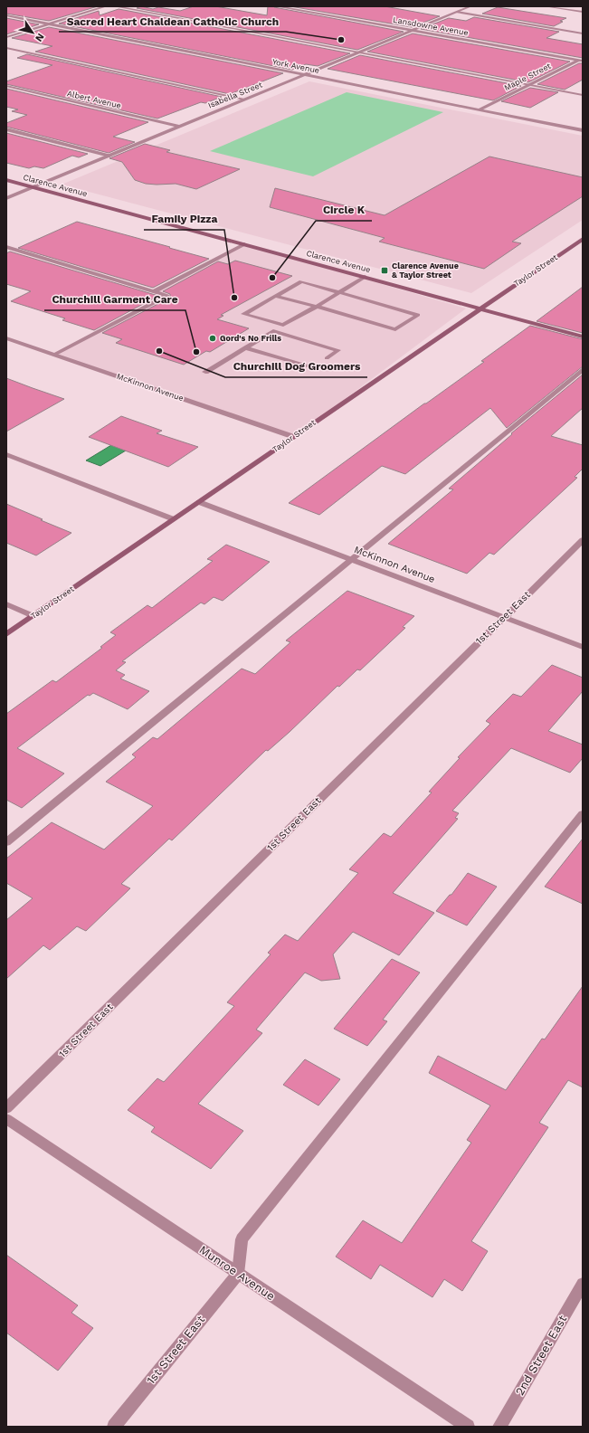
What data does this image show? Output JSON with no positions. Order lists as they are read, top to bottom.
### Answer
{
  "streets": {
    "main road": ["Clarence Avenue", "Taylor Street"],
    "street": [
      "Lansdowne Avenue",
      "York Avenue",
      "Maple Street",
      "Isabella Street",
      "Albert Avenue",
      "McKinnon Avenue",
      "1st Street East",
      "Munroe Avenue",
      "2nd Street East"
    ]
  },
  "crossings": [
    ["Lansdowne Avenue", "Maple Street"],
    ["Lansdowne Avenue", "Isabella Street"],
    ["York Avenue", "Maple Street"],
    ["York Avenue", "Isabella Street"],
    ["Isabella Street", "Albert Avenue"],
    ["Isabella Street", "Clarence Avenue"],
    ["Clarence Avenue", "Taylor Street"],
    ["Taylor Street", "McKinnon Avenue"],
    ["McKinnon Avenue", "1st Street East"],
    ["1st Street East", "Munroe Avenue"]
  ],
  "places": {
    "other": [
      "Sacred Heart Chaldean Catholic Church",
      "Circle K",
      "Family Pizza",
      "Gord's No Frills",
      "Churchill Dog Groomers",
      "Churchill Garment Care"
    ],
    "transit": ["Clarence Avenue & Taylor Street"]
  },
  "north": "bottom right"
}
